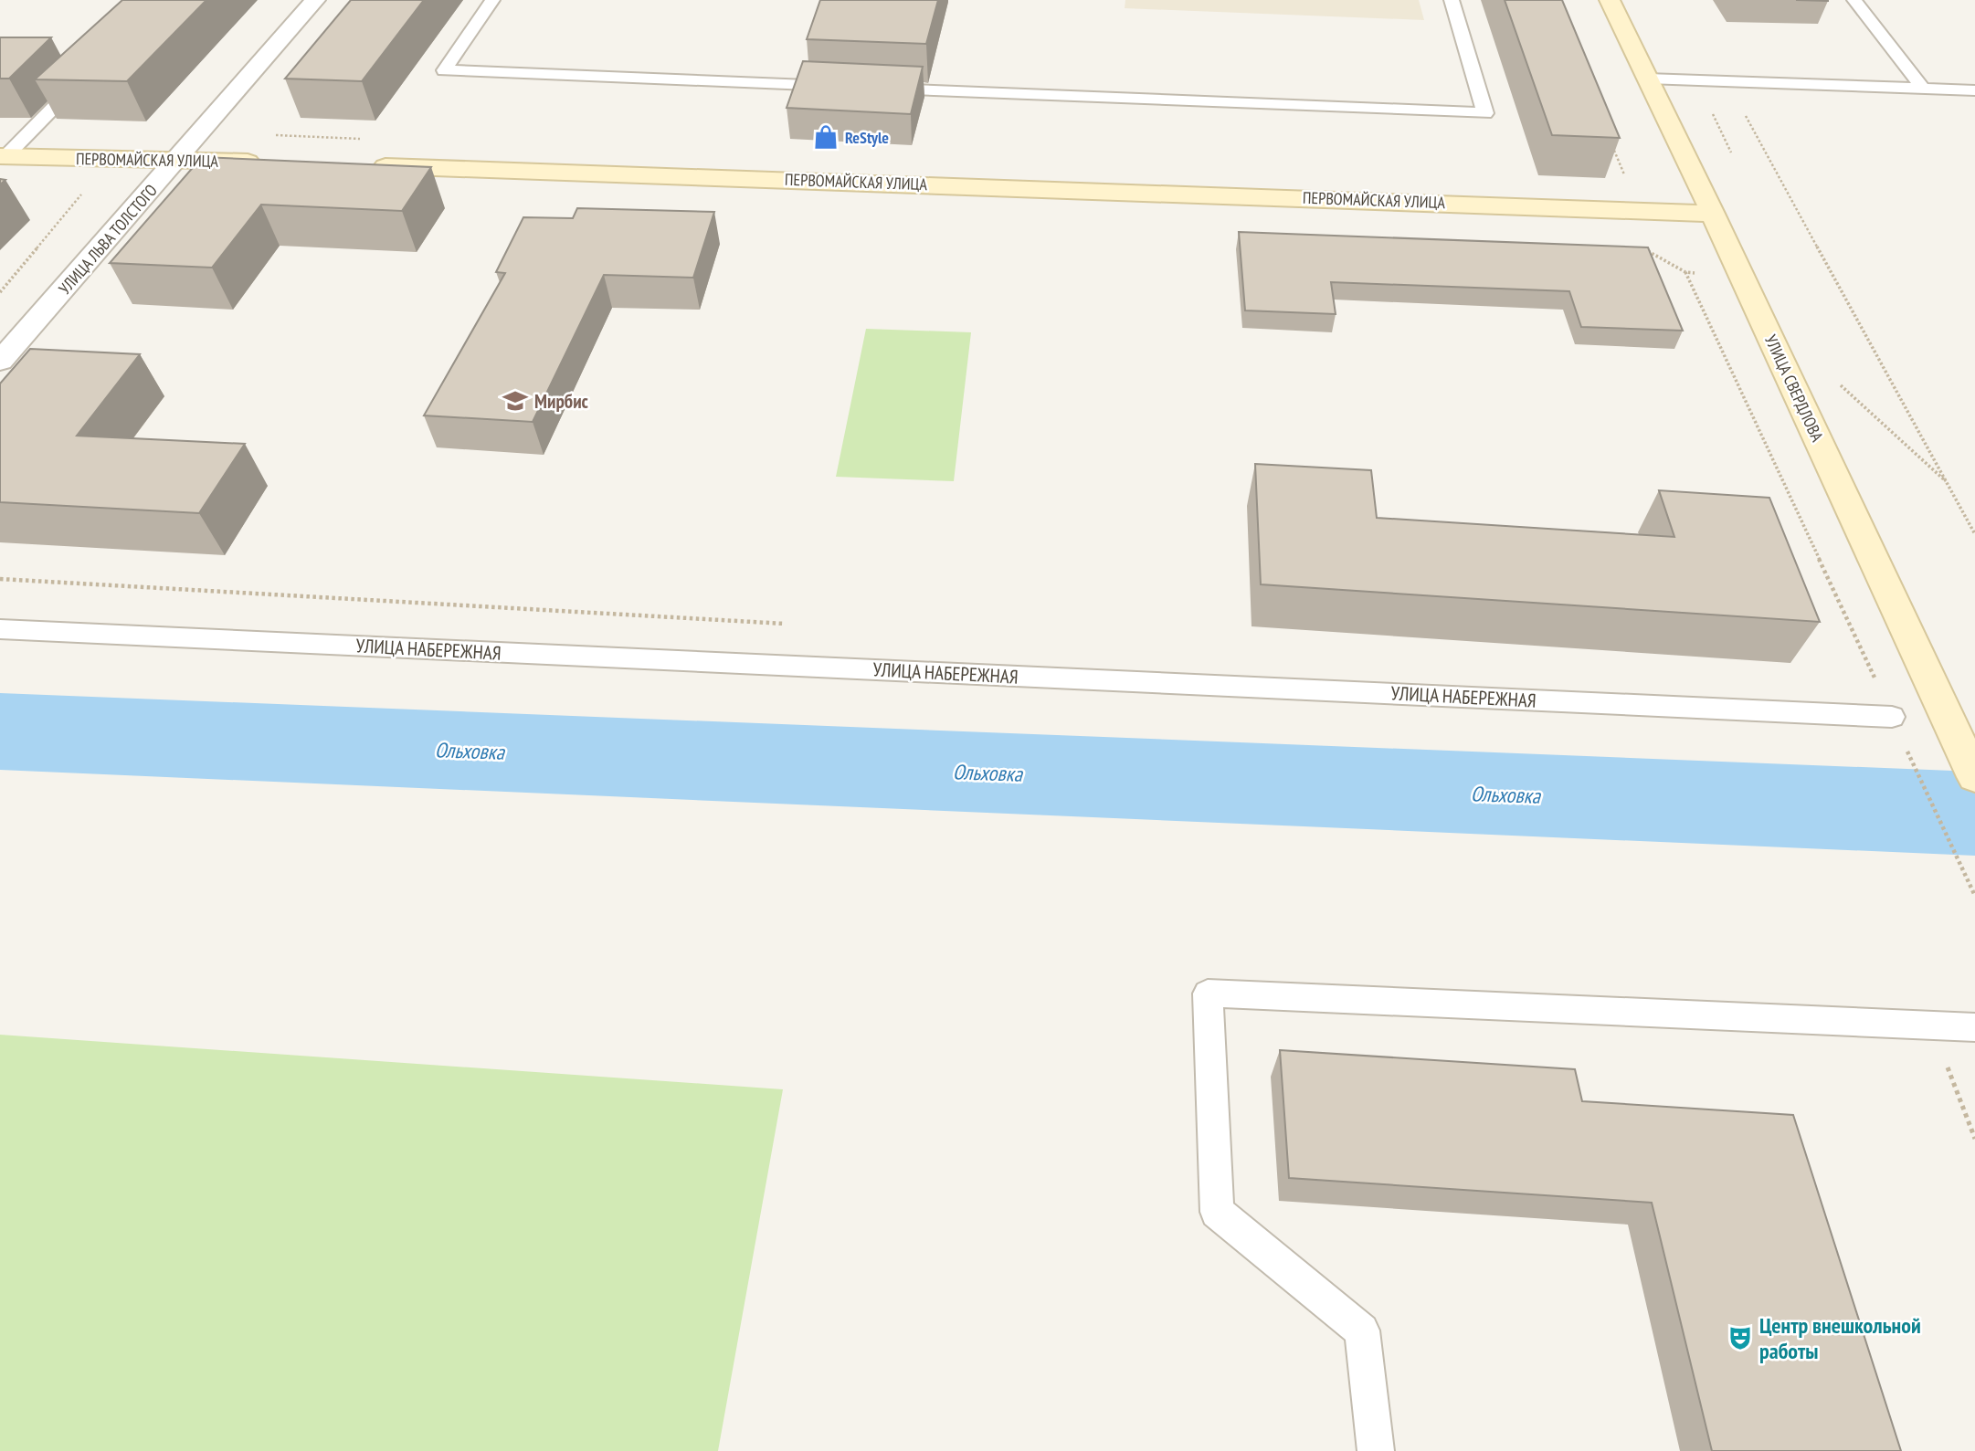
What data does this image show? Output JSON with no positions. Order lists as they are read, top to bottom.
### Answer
{
  "streets": {
    "main road": ["ПЕРВОМАЙСКАЯ УЛИЦА", "УЛИЦА СВЕРДЛОВА"],
    "street": ["УЛИЦА ЛЬВА ТОЛСТОГО"],
    "lane": ["УЛИЦА НАБЕРЕЖНАЯ"]
  },
  "crossings": [
    ["ПЕРВОМАЙСКАЯ УЛИЦА", "УЛИЦА ЛЬВА ТОЛСТОГО"],
    ["ПЕРВОМАЙСКАЯ УЛИЦА", "УЛИЦА СВЕРДЛОВА"]
  ],
  "water": ["Ольховка"],
  "places": {
    "shop": ["ReStyle"],
    "school or university": ["Мирбис"],
    "theatre": ["Центр внешкольной работы"]
  }
}
